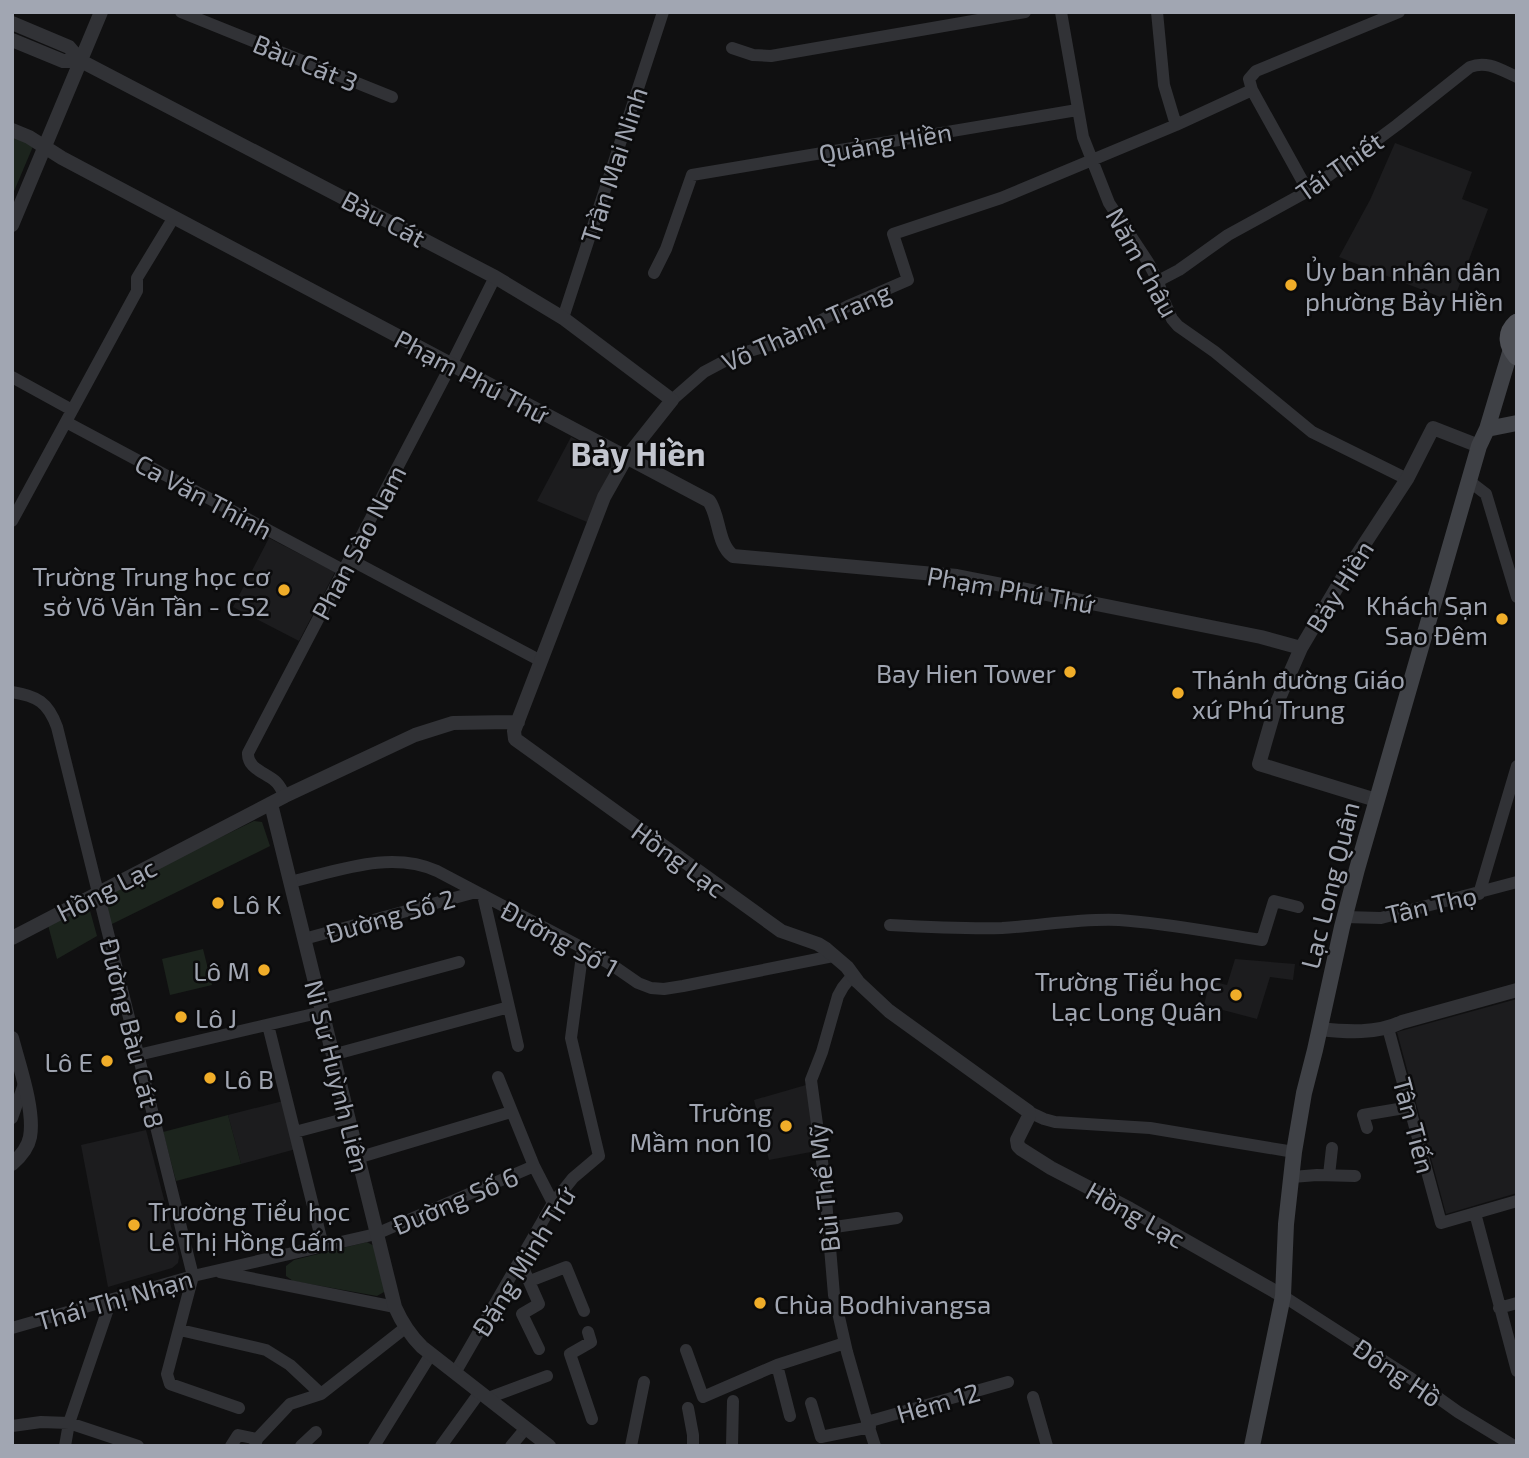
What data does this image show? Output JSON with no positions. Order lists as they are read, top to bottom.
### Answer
{
  "streets": {
    "main road": ["Lạc Long Quân"],
    "street": [
      "Bàu Cát 3",
      "Quảng Hiền",
      "Trần Mai Ninh",
      "Tái Thiết",
      "Bàu Cát",
      "Năm Châu",
      "Võ Thành Trang",
      "Phạm Phú Thứ",
      "Ca Văn Thỉnh",
      "Phan Sào Nam",
      "Bảy Hiền",
      "Hồng Lạc",
      "Tân Thọ",
      "Đường Số 2",
      "Đường Số 1",
      "Đường Bàu Cát 8",
      "Ni Sư Huỳnh Liên",
      "Tân Tiến",
      "Bùi Thế Mỹ",
      "Đường Số 6",
      "Đặng Minh Trứ",
      "Thái Thị Nhạn",
      "Đông Hồ",
      "Hẻm 12"
    ]
  },
  "crossings": [
    ["Quảng Hiền", "Năm Châu"],
    ["Trần Mai Ninh", "Bàu Cát"],
    ["Tái Thiết", "Năm Châu"],
    ["Bàu Cát", "Võ Thành Trang"],
    ["Bàu Cát", "Phan Sào Nam"],
    ["Năm Châu", "Võ Thành Trang"],
    ["Năm Châu", "Bảy Hiền"],
    ["Võ Thành Trang", "Phạm Phú Thứ"],
    ["Võ Thành Trang", "Ca Văn Thỉnh"],
    ["Võ Thành Trang", "Hồng Lạc"],
    ["Phạm Phú Thứ", "Phan Sào Nam"],
    ["Phạm Phú Thứ", "Bảy Hiền"],
    ["Ca Văn Thỉnh", "Phan Sào Nam"],
    ["Phan Sào Nam", "Hồng Lạc"],
    ["Bảy Hiền", "Lạc Long Quân"],
    ["Hồng Lạc", "Lạc Long Quân"],
    ["Hồng Lạc", "Đường Số 1"],
    ["Hồng Lạc", "Đường Bàu Cát 8"],
    ["Hồng Lạc", "Ni Sư Huỳnh Liên"],
    ["Hồng Lạc", "Bùi Thế Mỹ"],
    ["Hồng Lạc", "Đông Hồ"],
    ["Lạc Long Quân", "Tân Thọ"],
    ["Lạc Long Quân", "Đông Hồ"],
    ["Đường Số 2", "Đường Số 1"],
    ["Đường Số 2", "Ni Sư Huỳnh Liên"],
    ["Đường Số 1", "Ni Sư Huỳnh Liên"],
    ["Đường Số 1", "Đặng Minh Trứ"],
    ["Đường Bàu Cát 8", "Thái Thị Nhạn"],
    ["Ni Sư Huỳnh Liên", "Đường Số 6"],
    ["Ni Sư Huỳnh Liên", "Đặng Minh Trứ"],
    ["Ni Sư Huỳnh Liên", "Thái Thị Nhạn"],
    ["Bùi Thế Mỹ", "Hẻm 12"],
    ["Đường Số 6", "Thái Thị Nhạn"]
  ],
  "districts": ["Bảy Hiền"],
  "places": [
    "Ủy ban nhân dân phường Bảy Hiền",
    "Trường Trung học cơ sở Võ Văn Tần - CS2",
    "Khách Sạn Sao Đêm",
    "Bay Hien Tower",
    "Thánh đường Giáo xứ Phú Trung",
    "Lô K",
    "Lô M",
    "Trường Tiểu học Lạc Long Quân",
    "Lô J",
    "Lô E",
    "Lô B",
    "Trường Mầm non 10",
    "Trươờng Tiểu học Lê Thị Hồng Gấm",
    "Chùa Bodhivangsa"
  ]
}
